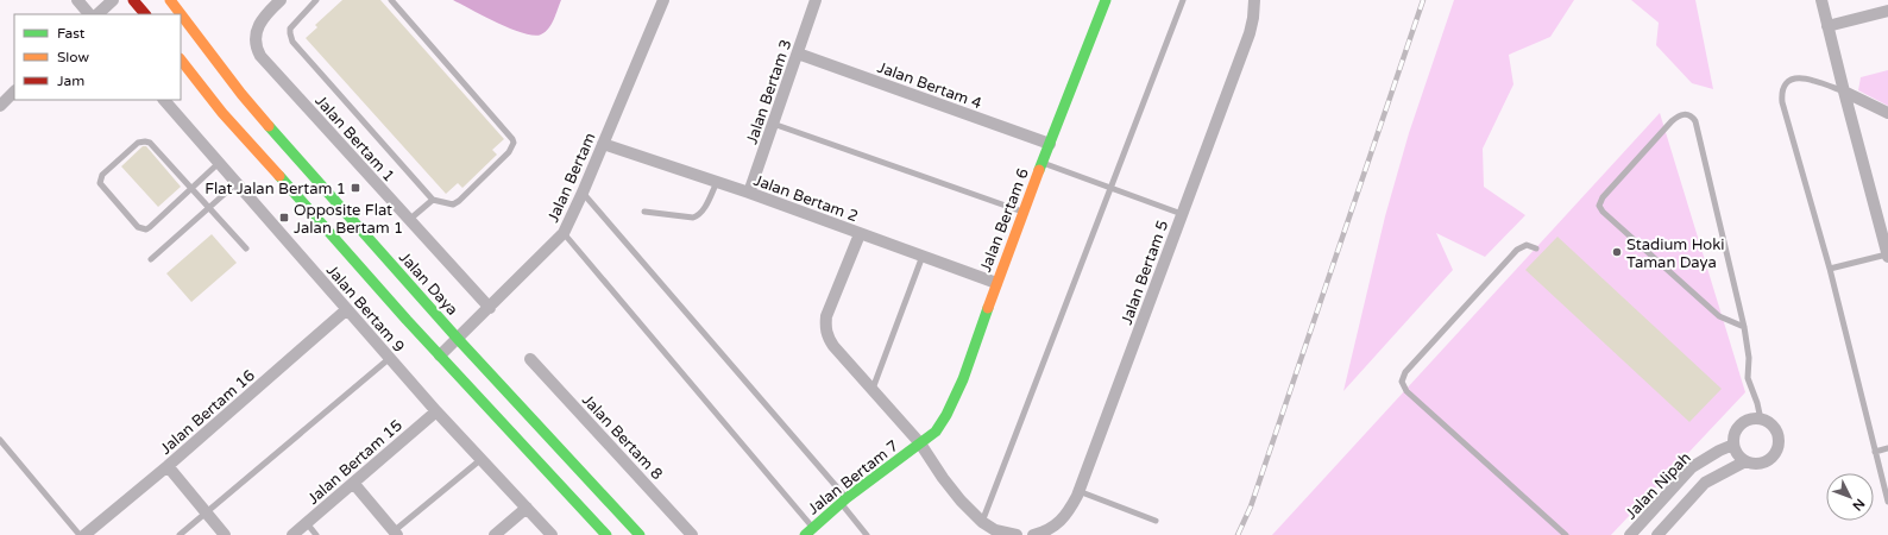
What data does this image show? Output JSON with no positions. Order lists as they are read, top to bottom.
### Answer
{
  "streets": {
    "main road": ["Jalan Bertam 6", "Jalan Daya", "Jalan Bertam 7"],
    "street": [
      "Jalan Bertam 4",
      "Jalan Bertam 3",
      "Jalan Bertam 1",
      "Jalan Bertam",
      "Jalan Bertam 2",
      "Jalan Bertam 5",
      "Jalan Bertam 9",
      "Jalan Bertam 16",
      "Jalan Bertam 8",
      "Jalan Bertam 15",
      "Jalan Nipah"
    ]
  },
  "crossings": [
    ["Jalan Bertam 4", "Jalan Bertam 3"],
    ["Jalan Bertam 4", "Jalan Bertam 6"],
    ["Jalan Bertam 3", "Jalan Bertam 2"],
    ["Jalan Bertam 1", "Jalan Bertam"],
    ["Jalan Bertam", "Jalan Bertam 2"],
    ["Jalan Bertam", "Jalan Daya"],
    ["Jalan Bertam 2", "Jalan Bertam 6"],
    ["Jalan Bertam 6", "Jalan Bertam 7"],
    ["Jalan Bertam 9", "Jalan Bertam 16"],
    ["Jalan Bertam 9", "Jalan Bertam 15"]
  ],
  "places": {
    "transit": ["Flat Jalan Bertam 1", "Opposite Flat Jalan Bertam 1"],
    "other": ["Stadium Hoki Taman Daya"]
  },
  "legend": ["Fast", "Slow", "Jam"],
  "north": "bottom right"
}
